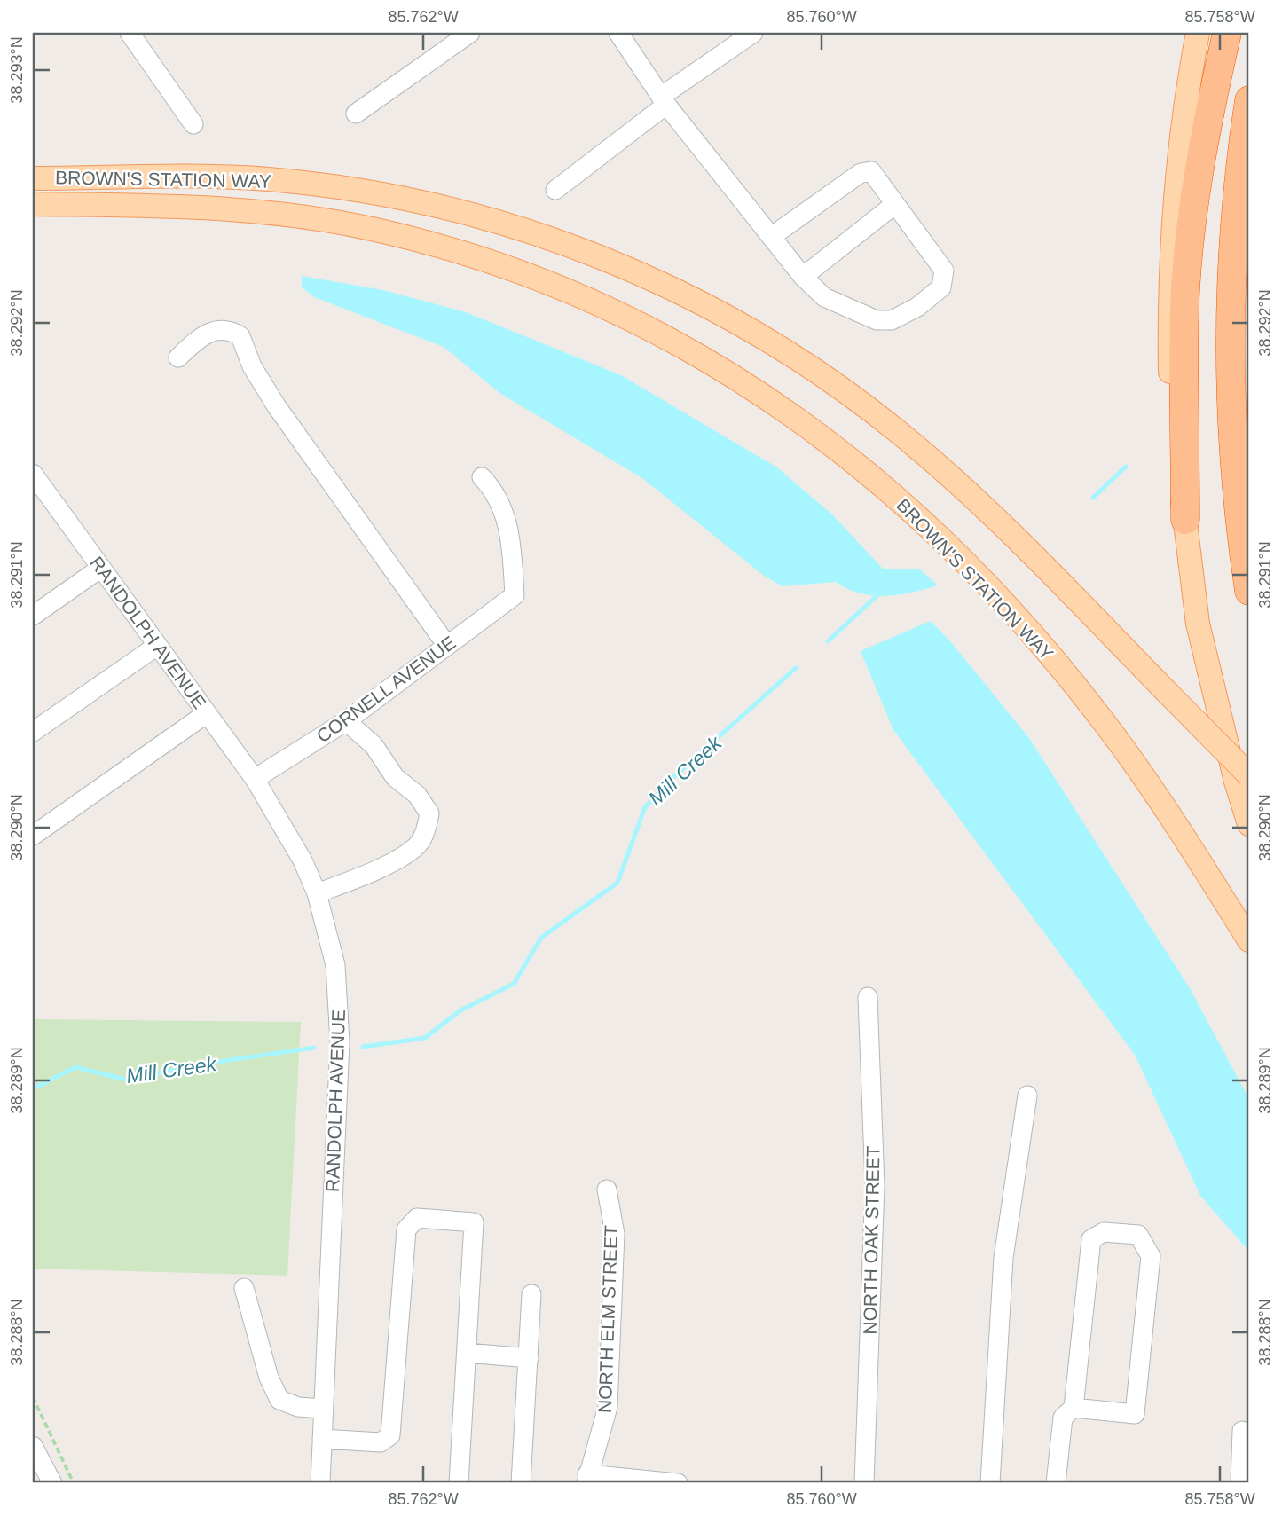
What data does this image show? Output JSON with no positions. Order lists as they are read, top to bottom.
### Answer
{
  "streets": {
    "main road": ["BROWN'S STATION WAY"],
    "street": [
      "RANDOLPH AVENUE",
      "CORNELL AVENUE",
      "NORTH OAK STREET",
      "NORTH ELM STREET"
    ]
  },
  "crossings": [
    ["RANDOLPH AVENUE", "CORNELL AVENUE"]
  ],
  "water": ["Mill Creek"],
  "coordinates": [
    "85.762°W",
    "85.760°W",
    "85.758°W",
    "38.293°N",
    "38.292°N",
    "38.291°N",
    "38.290°N",
    "38.289°N",
    "38.288°N"
  ]
}
